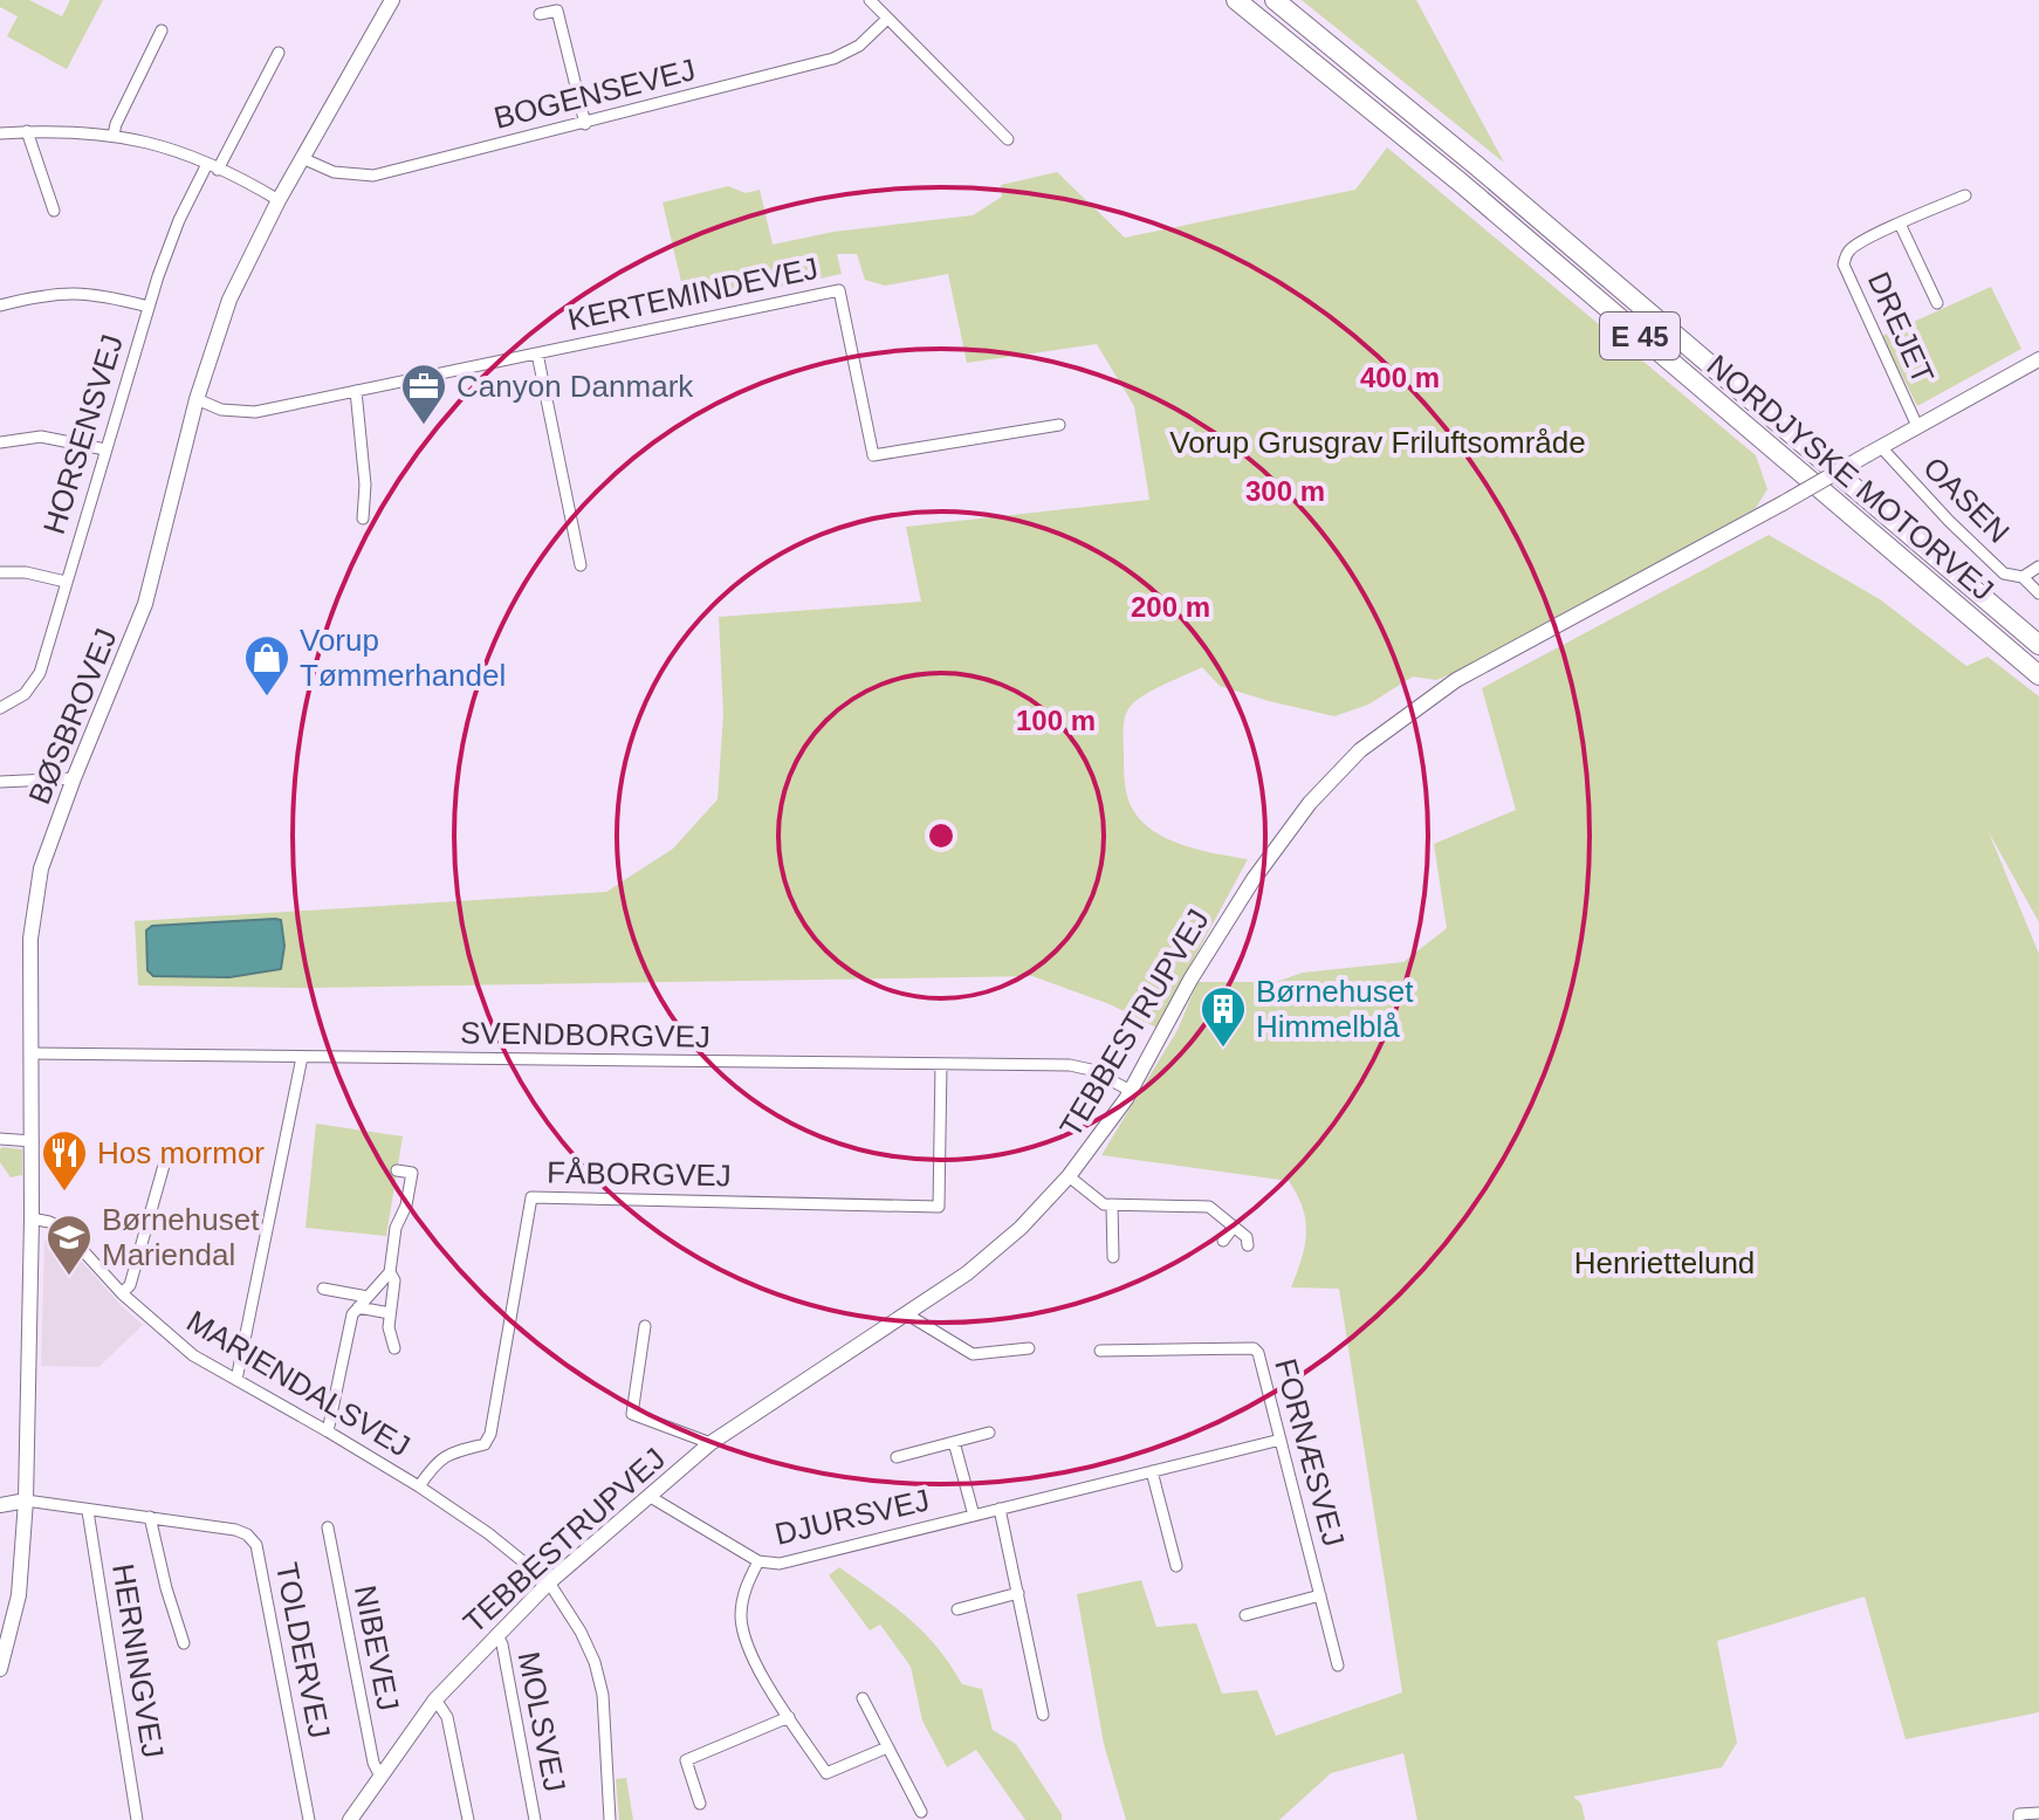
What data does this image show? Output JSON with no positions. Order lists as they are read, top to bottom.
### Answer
{
  "streets": {
    "highway": ["E 45", "NORDJYSKE MOTORVEJ"],
    "street": [
      "BOGENSEVEJ",
      "KERTEMINDEVEJ",
      "DREJET",
      "HORSENSVEJ",
      "OASEN",
      "BØSBROVEJ",
      "TEBBESTRUPVEJ",
      "SVENDBORGVEJ",
      "FÅBORGVEJ",
      "MARIENDALSVEJ",
      "FORNÆSVEJ",
      "DJURSVEJ",
      "NIBEVEJ",
      "TOLDERVEJ",
      "HERNINGVEJ",
      "MOLSVEJ"
    ]
  },
  "crossings": [
    ["BOGENSEVEJ", "BØSBROVEJ"],
    ["KERTEMINDEVEJ", "BØSBROVEJ"],
    ["DREJET", "TEBBESTRUPVEJ"],
    ["OASEN", "TEBBESTRUPVEJ"],
    ["BØSBROVEJ", "SVENDBORGVEJ"],
    ["BØSBROVEJ", "MARIENDALSVEJ"],
    ["BØSBROVEJ", "TOLDERVEJ"],
    ["TEBBESTRUPVEJ", "SVENDBORGVEJ"],
    ["TEBBESTRUPVEJ", "MARIENDALSVEJ"],
    ["TEBBESTRUPVEJ", "DJURSVEJ"],
    ["TEBBESTRUPVEJ", "NIBEVEJ"],
    ["TEBBESTRUPVEJ", "MOLSVEJ"],
    ["SVENDBORGVEJ", "FÅBORGVEJ"],
    ["FÅBORGVEJ", "MARIENDALSVEJ"],
    ["FORNÆSVEJ", "DJURSVEJ"],
    ["TOLDERVEJ", "HERNINGVEJ"]
  ],
  "parks": ["Vorup Grusgrav Friluftsområde", "Henriettelund"],
  "places": {
    "office": ["Canyon Danmark"],
    "shop": ["Vorup Tømmerhandel"],
    "building": ["Børnehuset Himmelblå"],
    "restaurant": ["Hos mormor"],
    "school or university": ["Børnehuset Mariendal"]
  },
  "rings": [
    "400 m",
    "300 m",
    "200 m",
    "100 m"
  ]
}
